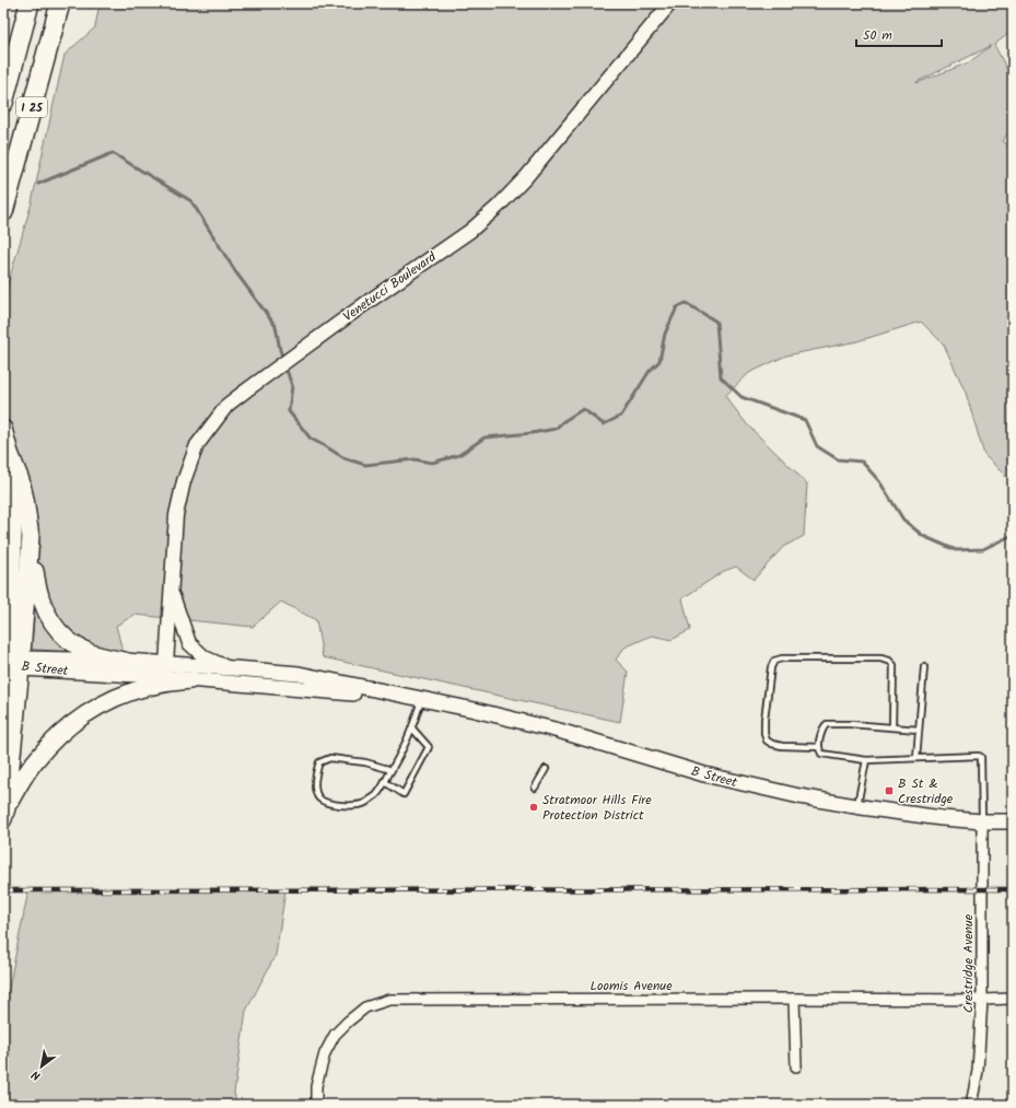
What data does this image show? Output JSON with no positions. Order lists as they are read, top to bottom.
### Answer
{
  "streets": {
    "highway": ["I 25"],
    "main road": ["B Street"],
    "street": ["Venetucci Boulevard", "Crestridge Avenue", "Loomis Avenue"]
  },
  "crossings": [
    ["Venetucci Boulevard", "B Street"],
    ["B Street", "Crestridge Avenue"],
    ["Crestridge Avenue", "Loomis Avenue"]
  ],
  "places": {
    "transit": ["B St & Crestridge"],
    "other": ["Stratmoor Hills Fire Protection District"]
  },
  "scale_bar": "50 m",
  "north": "bottom left"
}
